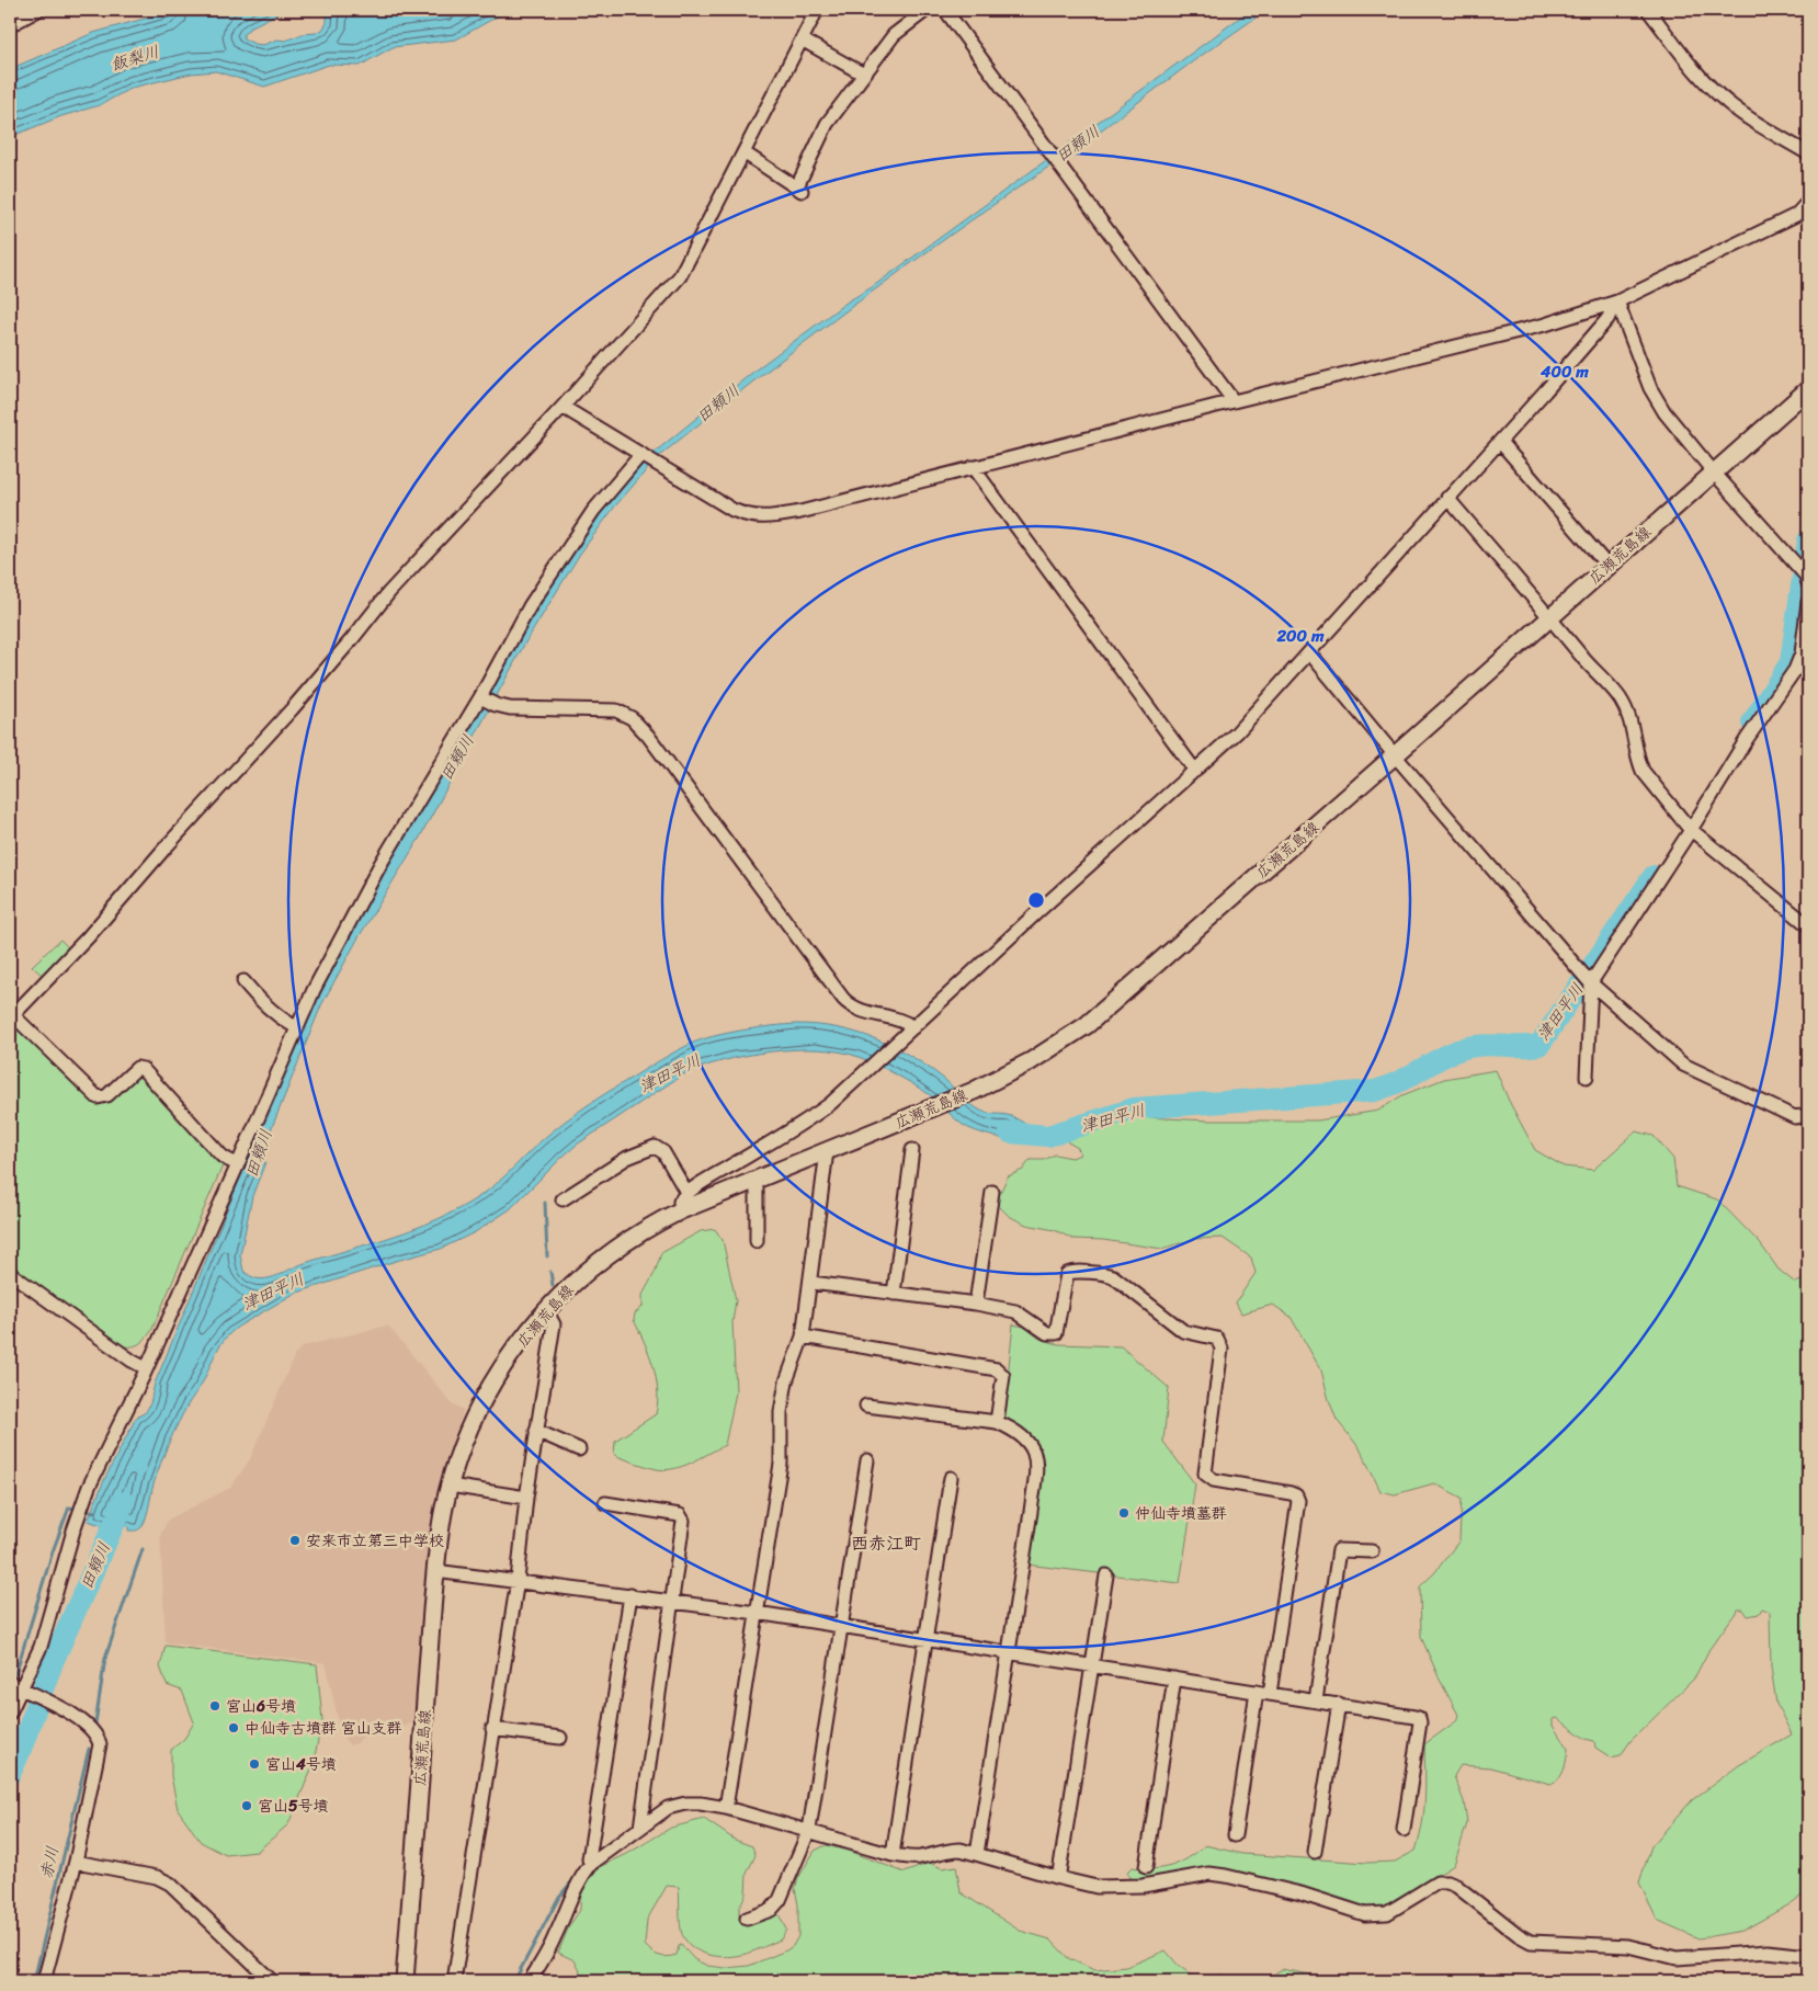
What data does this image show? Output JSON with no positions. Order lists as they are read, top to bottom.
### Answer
{
  "streets": {
    "main road": ["広瀬荒島線"]
  },
  "districts": ["西赤江町"],
  "water": [
    "飯梨川",
    "田頼川",
    "津田平川",
    "赤川"
  ],
  "places": [
    "仲仙寺墳墓群",
    "安来市立第三中学校",
    "宮山6号墳",
    "中仙寺古墳群 宮山支群",
    "宮山4号墳",
    "宮山5号墳"
  ],
  "rings": ["400 m", "200 m"]
}
